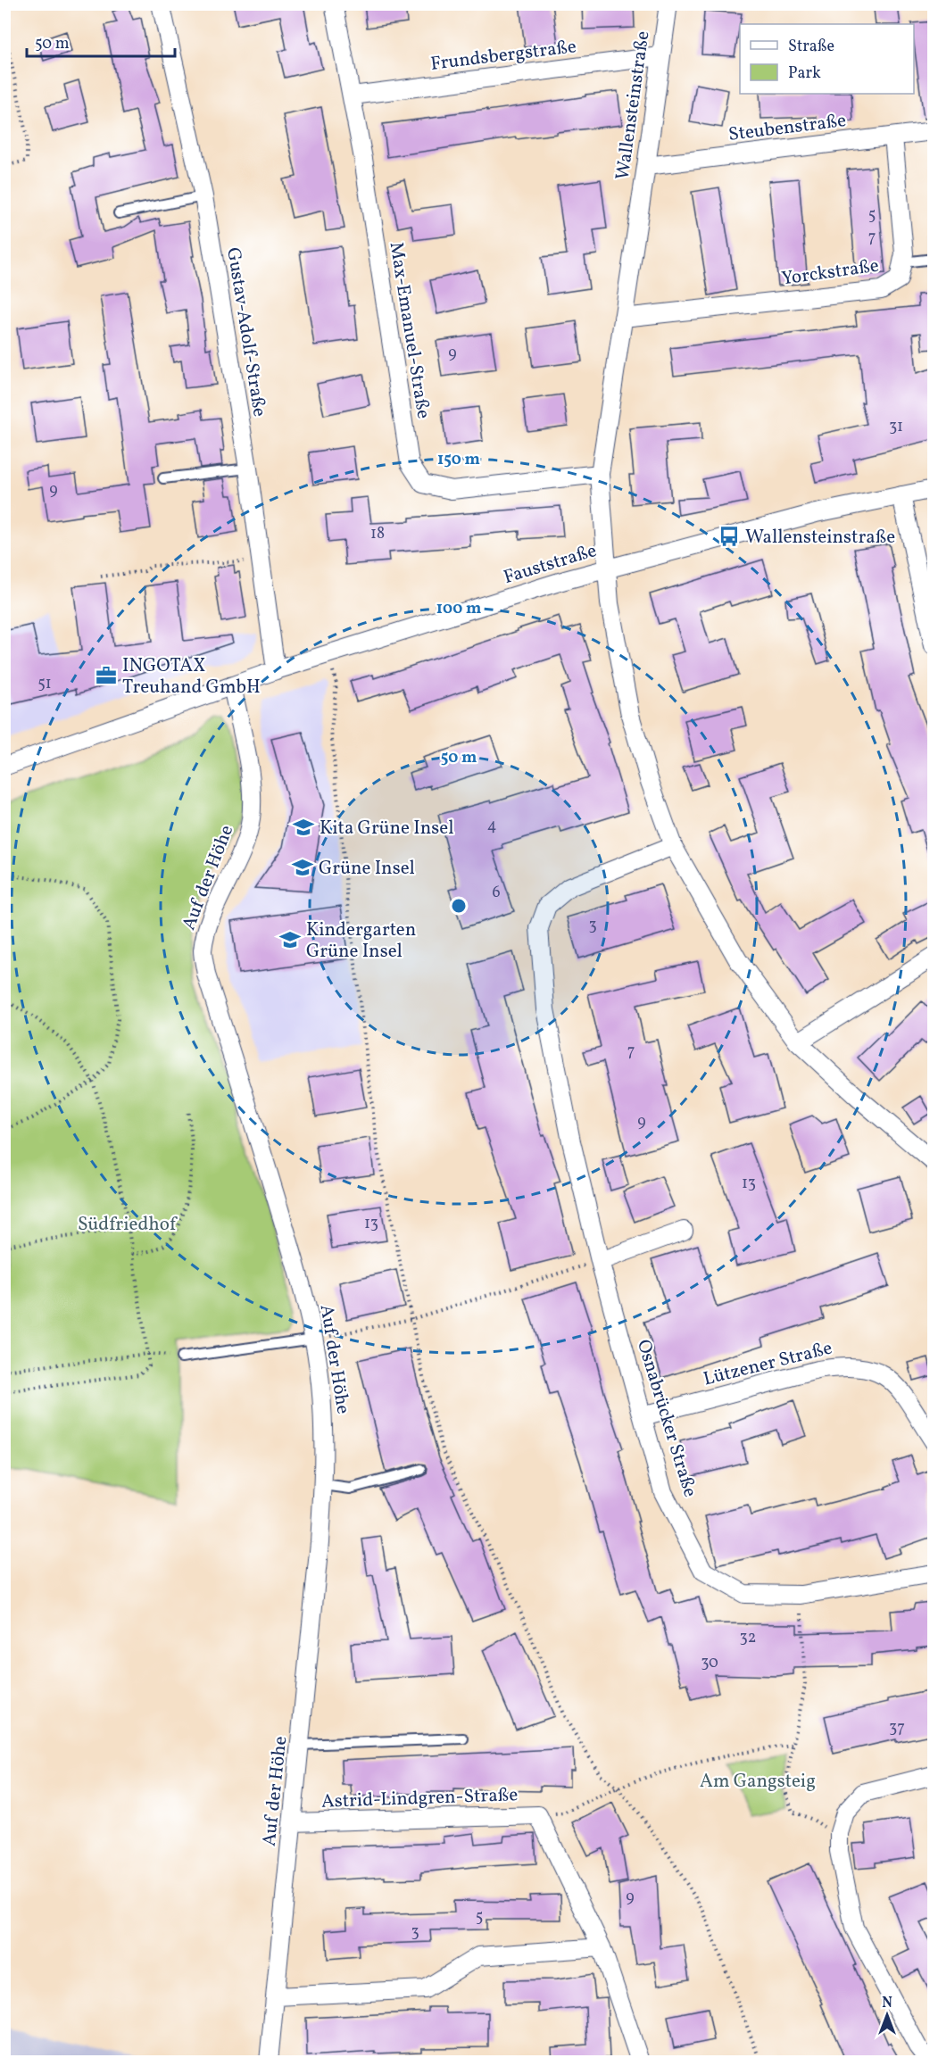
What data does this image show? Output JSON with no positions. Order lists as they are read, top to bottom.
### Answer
{
  "streets": {
    "street": [
      "Frundsbergstraße",
      "Wallensteinstraße",
      "Steubenstraße",
      "Yorckstraße",
      "Max-Emanuel-Straße",
      "Gustav-Adolf-Straße",
      "Fauststraße",
      "Auf der Höhe",
      "Lützener Straße",
      "Osnabrücker Straße",
      "Astrid-Lindgren-Straße"
    ]
  },
  "crossings": [
    ["Frundsbergstraße", "Wallensteinstraße"],
    ["Frundsbergstraße", "Max-Emanuel-Straße"],
    ["Wallensteinstraße", "Steubenstraße"],
    ["Wallensteinstraße", "Yorckstraße"],
    ["Wallensteinstraße", "Max-Emanuel-Straße"],
    ["Wallensteinstraße", "Fauststraße"],
    ["Wallensteinstraße", "Osnabrücker Straße"],
    ["Steubenstraße", "Yorckstraße"],
    ["Gustav-Adolf-Straße", "Fauststraße"],
    ["Fauststraße", "Auf der Höhe"],
    ["Auf der Höhe", "Astrid-Lindgren-Straße"],
    ["Lützener Straße", "Osnabrücker Straße"]
  ],
  "parks": ["Südfriedhof", "Am Gangsteig"],
  "places": {
    "bus stop": ["Wallensteinstraße"],
    "office": ["INGOTAX Treuhand GmbH"],
    "school or university": ["Kita Grüne Insel", "Grüne Insel", "Kindergarten Grüne Insel"]
  },
  "house_numbers": [
    "5",
    "7",
    "9",
    "31",
    "9",
    "18",
    "51",
    "4",
    "6",
    "3",
    "7",
    "9",
    "13",
    "13",
    "32",
    "30",
    "37",
    "9",
    "5",
    "3"
  ],
  "legend": ["Straße", "Park"],
  "scale_bar": "50 m",
  "north": "top",
  "rings": ["150 m", "100 m", "50 m"]
}
